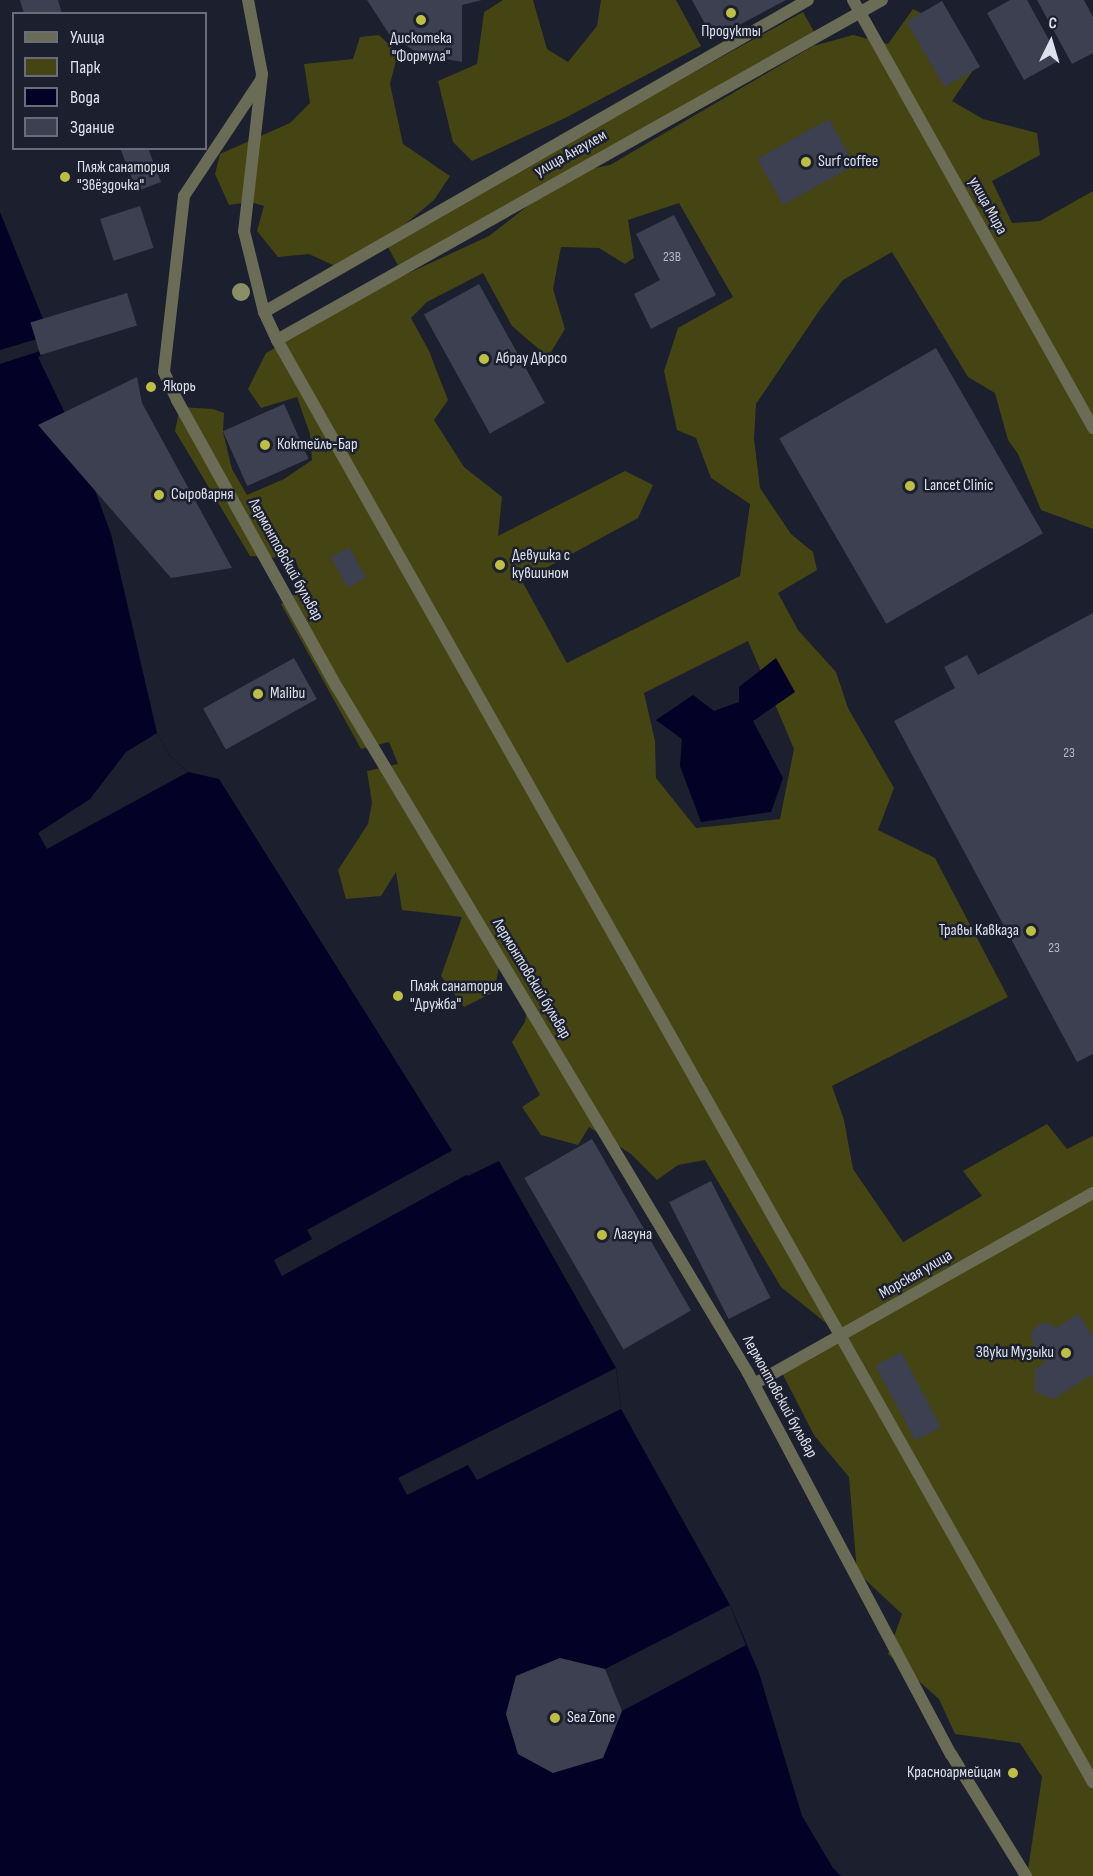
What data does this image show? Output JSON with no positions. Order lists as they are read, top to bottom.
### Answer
{
  "streets": {
    "street": [
      "улица Ангулем",
      "улица Мира",
      "Лермонтовский бульвар",
      "Морская улица"
    ]
  },
  "crossings": [
    ["улица Ангулем", "улица Мира"],
    ["Лермонтовский бульвар", "Морская улица"]
  ],
  "places": [
    "Продукты",
    "Дискотека \"Формула\"",
    "Surf coffee",
    "Пляж санатория \"Звёздочка\"",
    "Абрау Дюрсо",
    "Якорь",
    "Коктейль-Бар",
    "Lancet Clinic",
    "Сыроварня",
    "Девушка с кувшином",
    "Malibu",
    "Травы Кавказа",
    "Пляж санатория \"Дружба\"",
    "Лагуна",
    "Звуки Музыки",
    "Sea Zone",
    "Красноармейцам"
  ],
  "house_numbers": ["23В", "23", "23"],
  "legend": [
    "Улица",
    "Парк",
    "Вода",
    "Здание"
  ],
  "north": "top"
}
